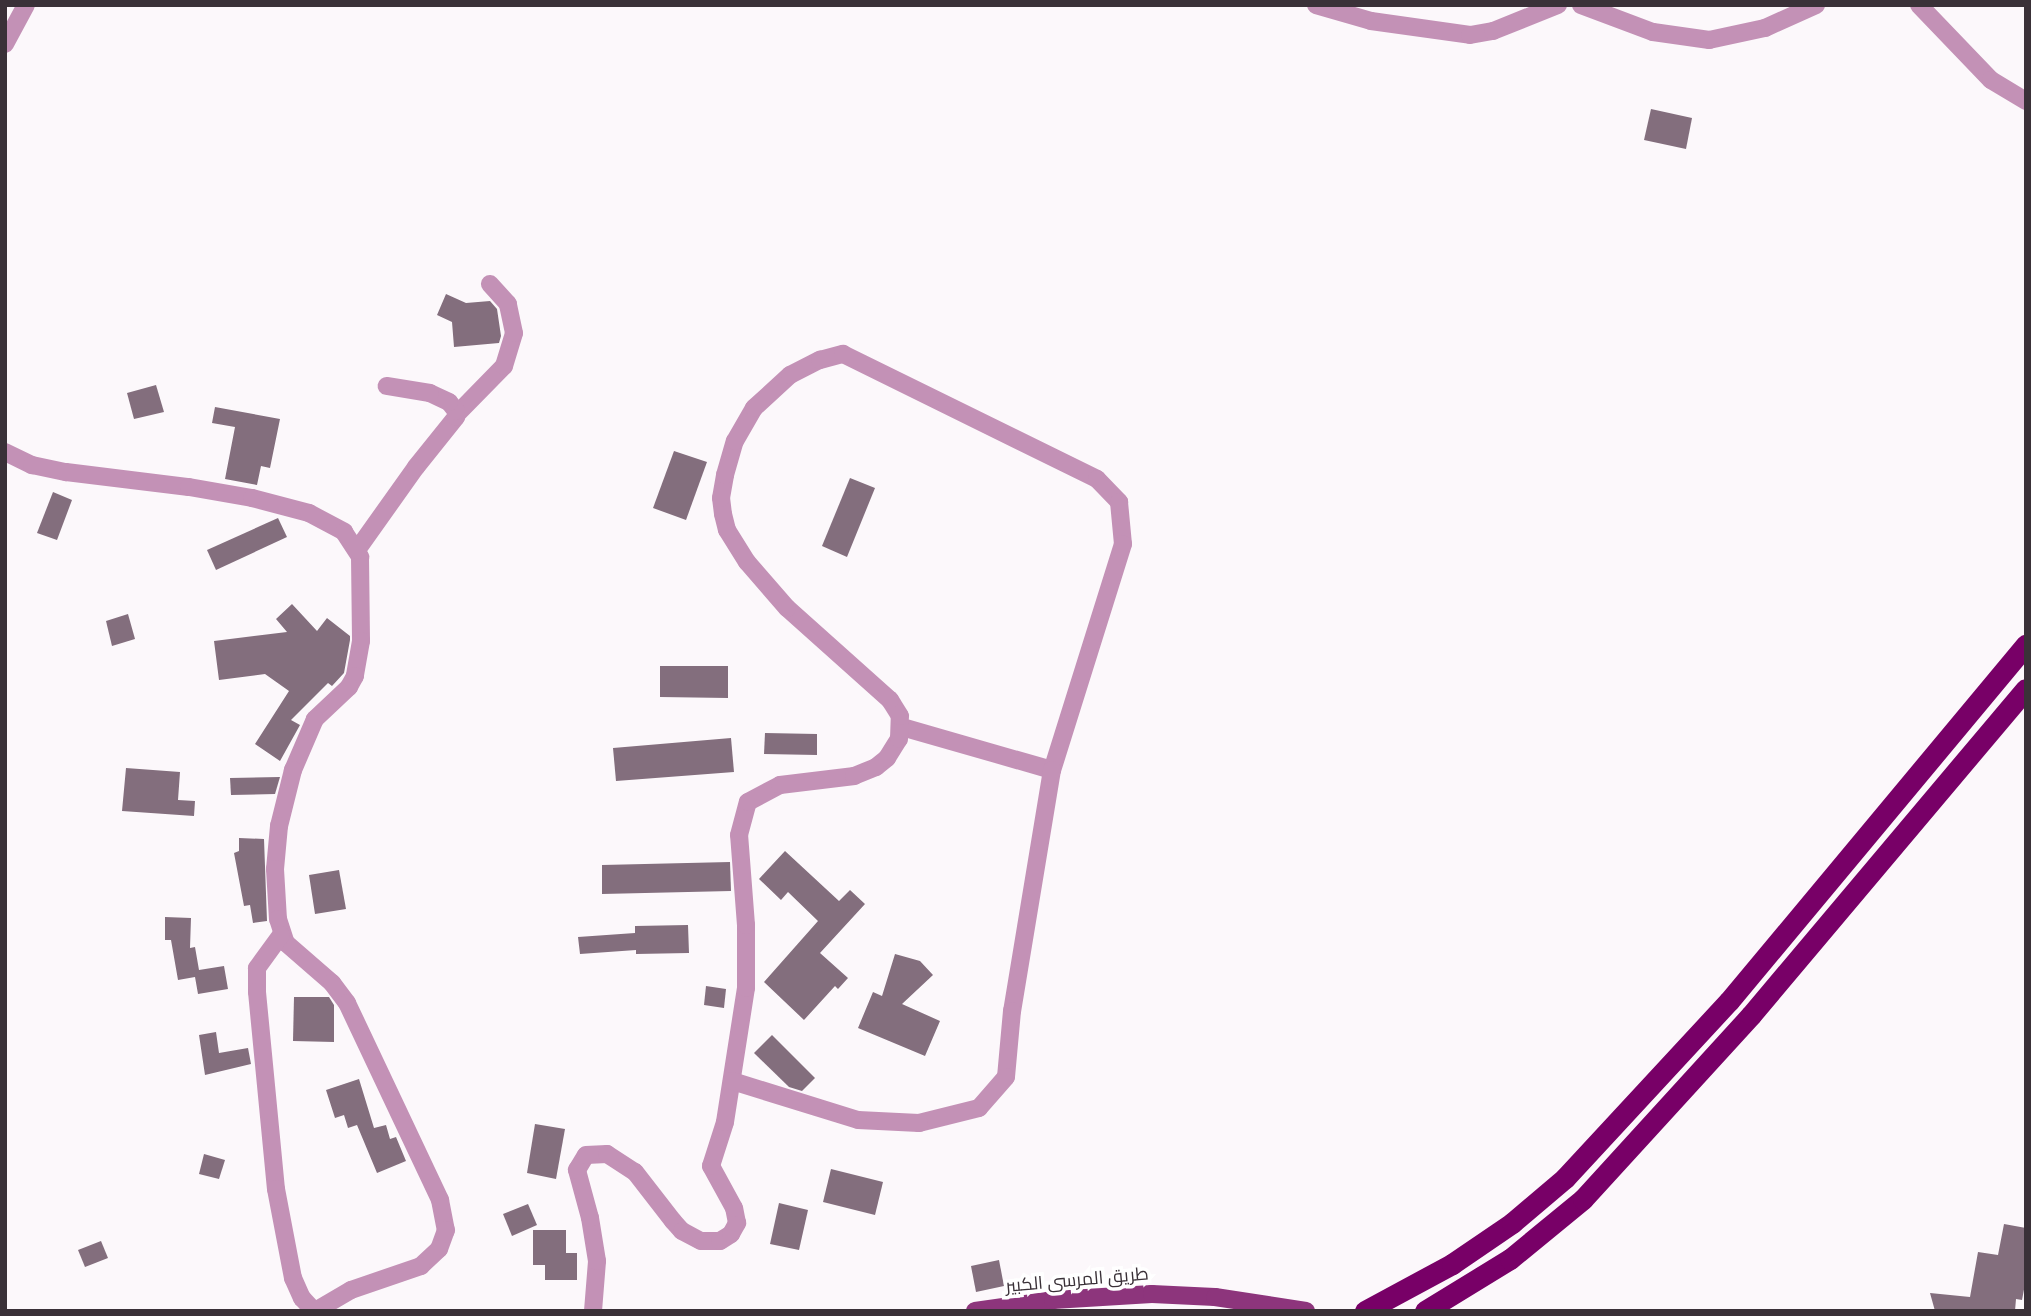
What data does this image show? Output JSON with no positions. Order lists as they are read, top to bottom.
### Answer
{
  "streets": {
    "main road": ["طريق المرسى الكبير"]
  }
}
